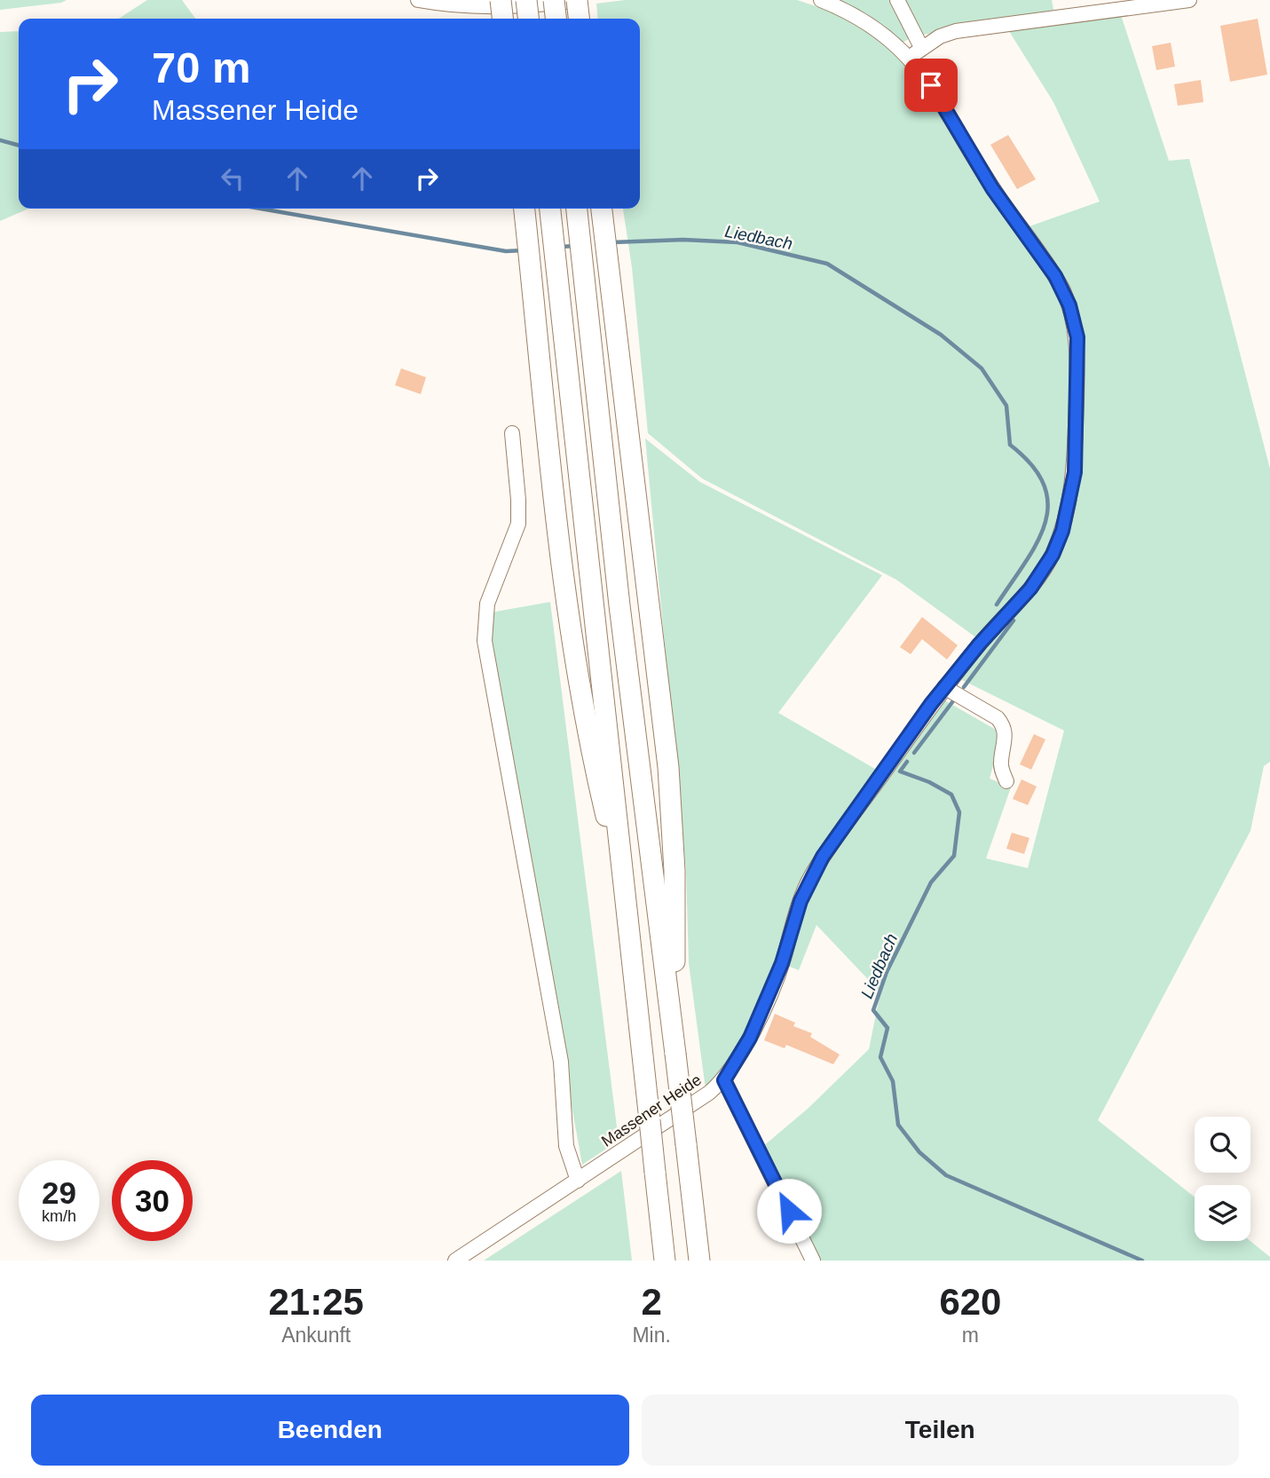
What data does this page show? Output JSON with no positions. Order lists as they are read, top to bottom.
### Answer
{
  "streets": {
    "street": ["Massener Heide"]
  },
  "water": ["Liedbach"],
  "page": {
    "turn": ["70 m", "Massener Heide"],
    "speed": "29 km/h",
    "limit": "30",
    "eta": [
      "21:25",
      "Ankunft",
      "2",
      "Min.",
      "620",
      "m"
    ],
    "buttons": ["Beenden", "Teilen"]
  }
}
